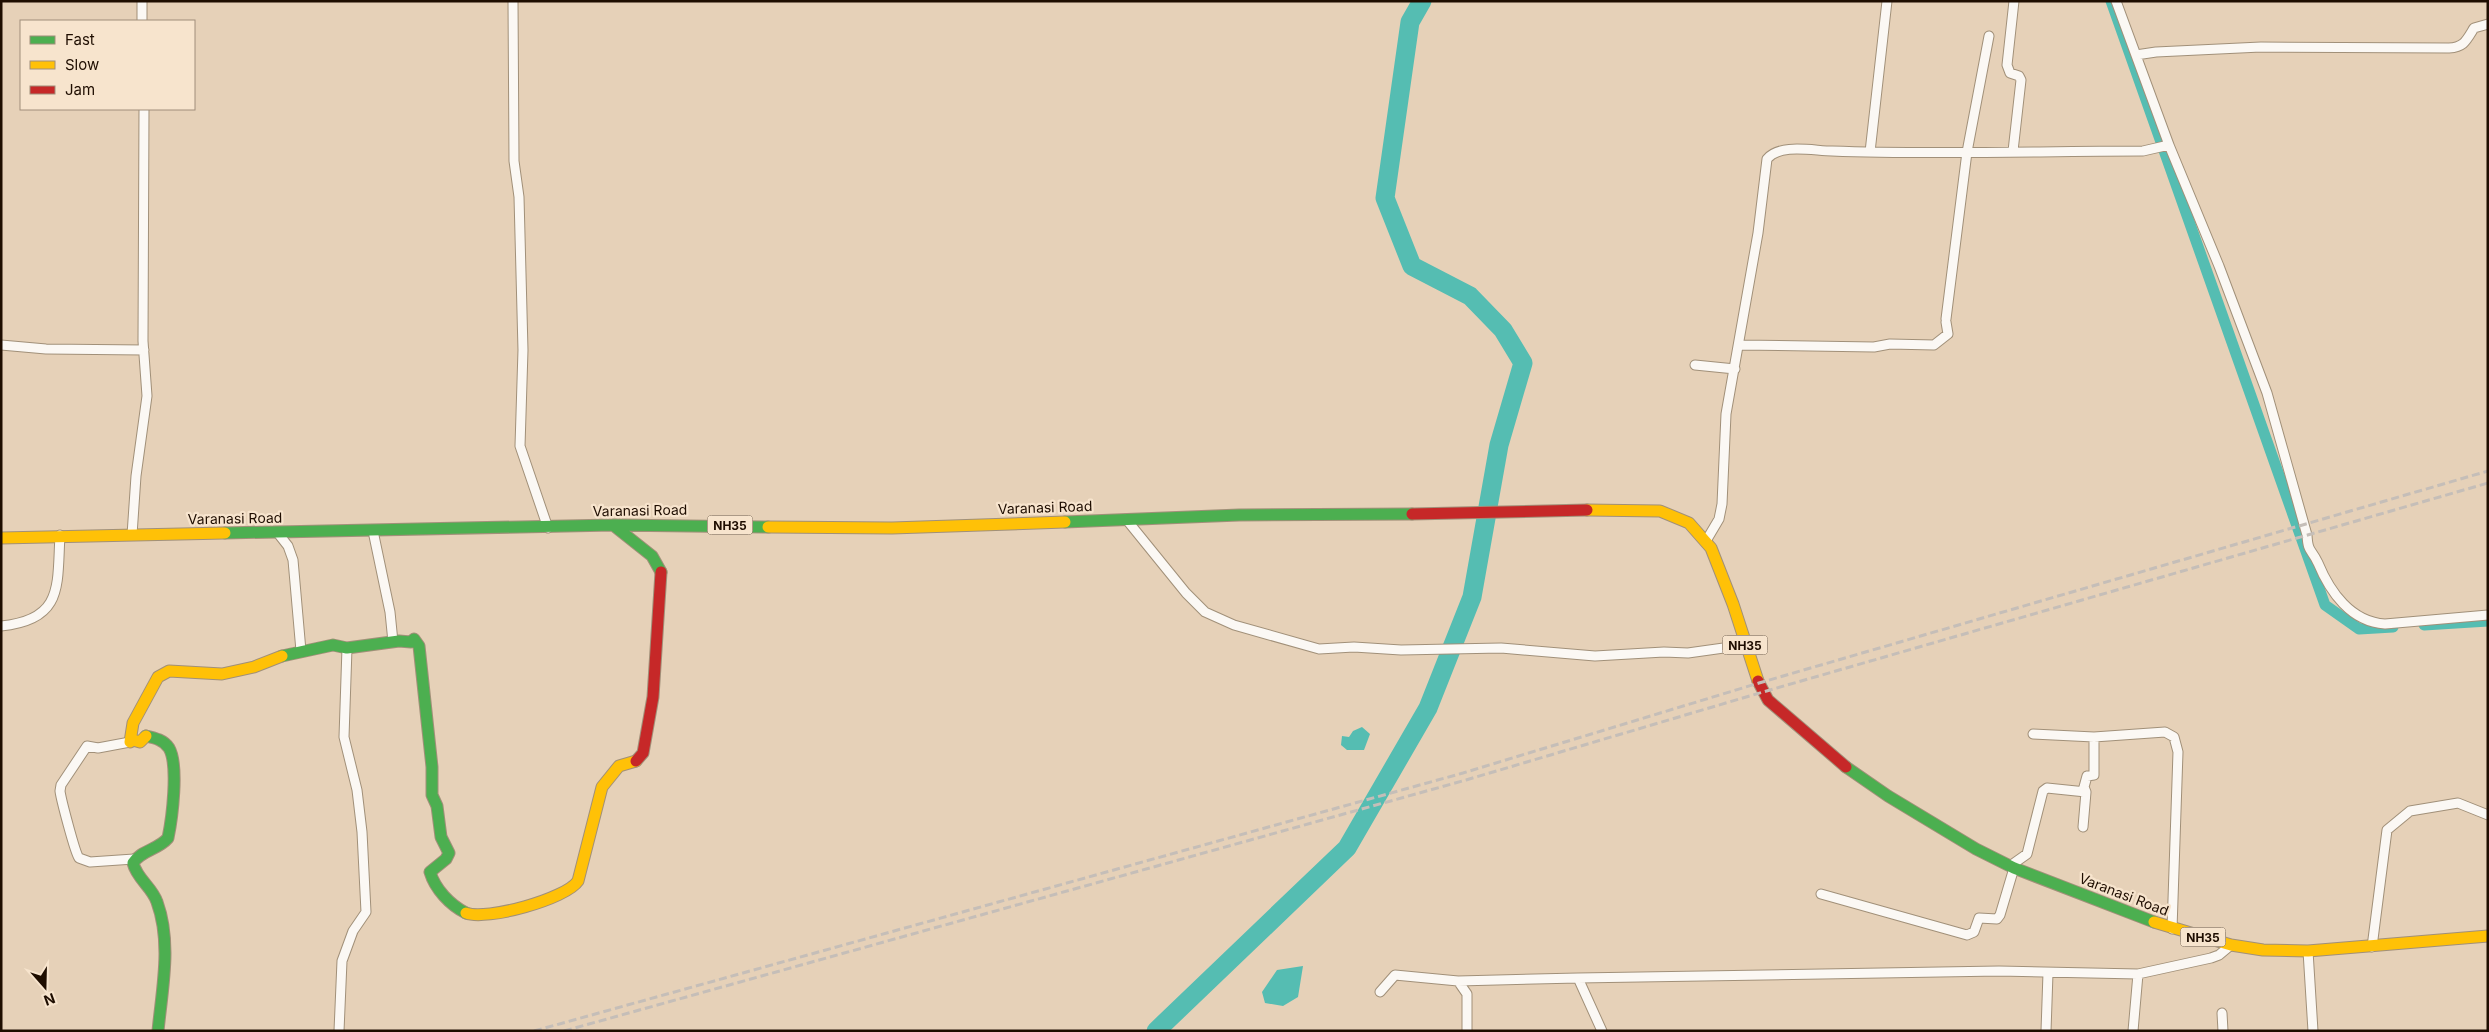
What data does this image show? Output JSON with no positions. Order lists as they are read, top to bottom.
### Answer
{
  "streets": {
    "main road": ["Varanasi Road", "NH35"]
  },
  "crossings": [
    ["Varanasi Road", "NH35"]
  ],
  "legend": ["Fast", "Slow", "Jam"],
  "north": "bottom"
}
